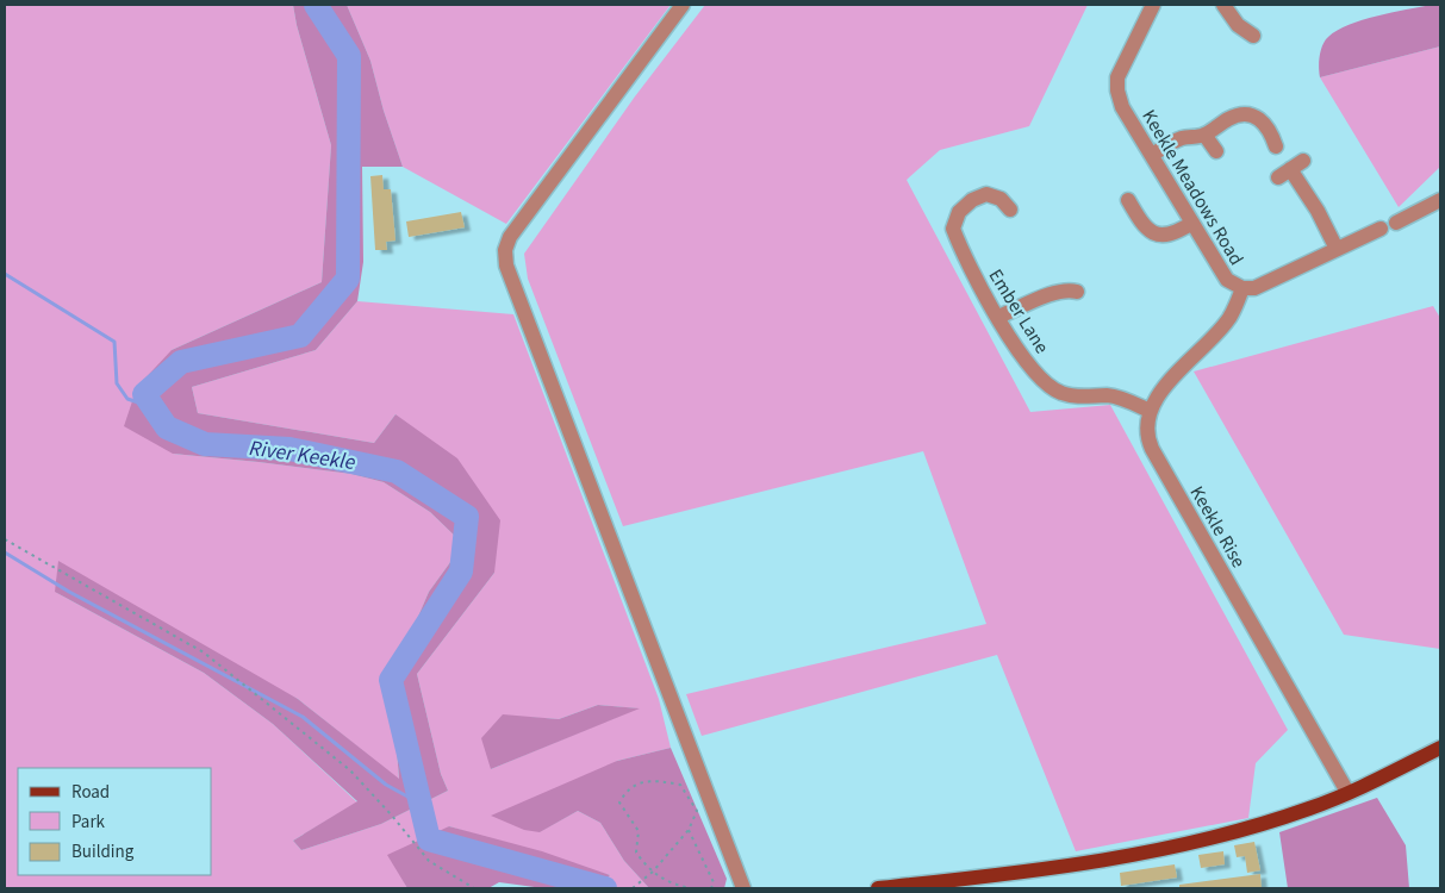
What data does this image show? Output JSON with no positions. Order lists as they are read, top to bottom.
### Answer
{
  "streets": {
    "street": ["Keekle Meadows Road", "Ember Lane", "Keekle Rise"]
  },
  "crossings": [
    ["Ember Lane", "Keekle Rise"]
  ],
  "water": ["River Keekle"],
  "legend": ["Road", "Park", "Building"]
}
